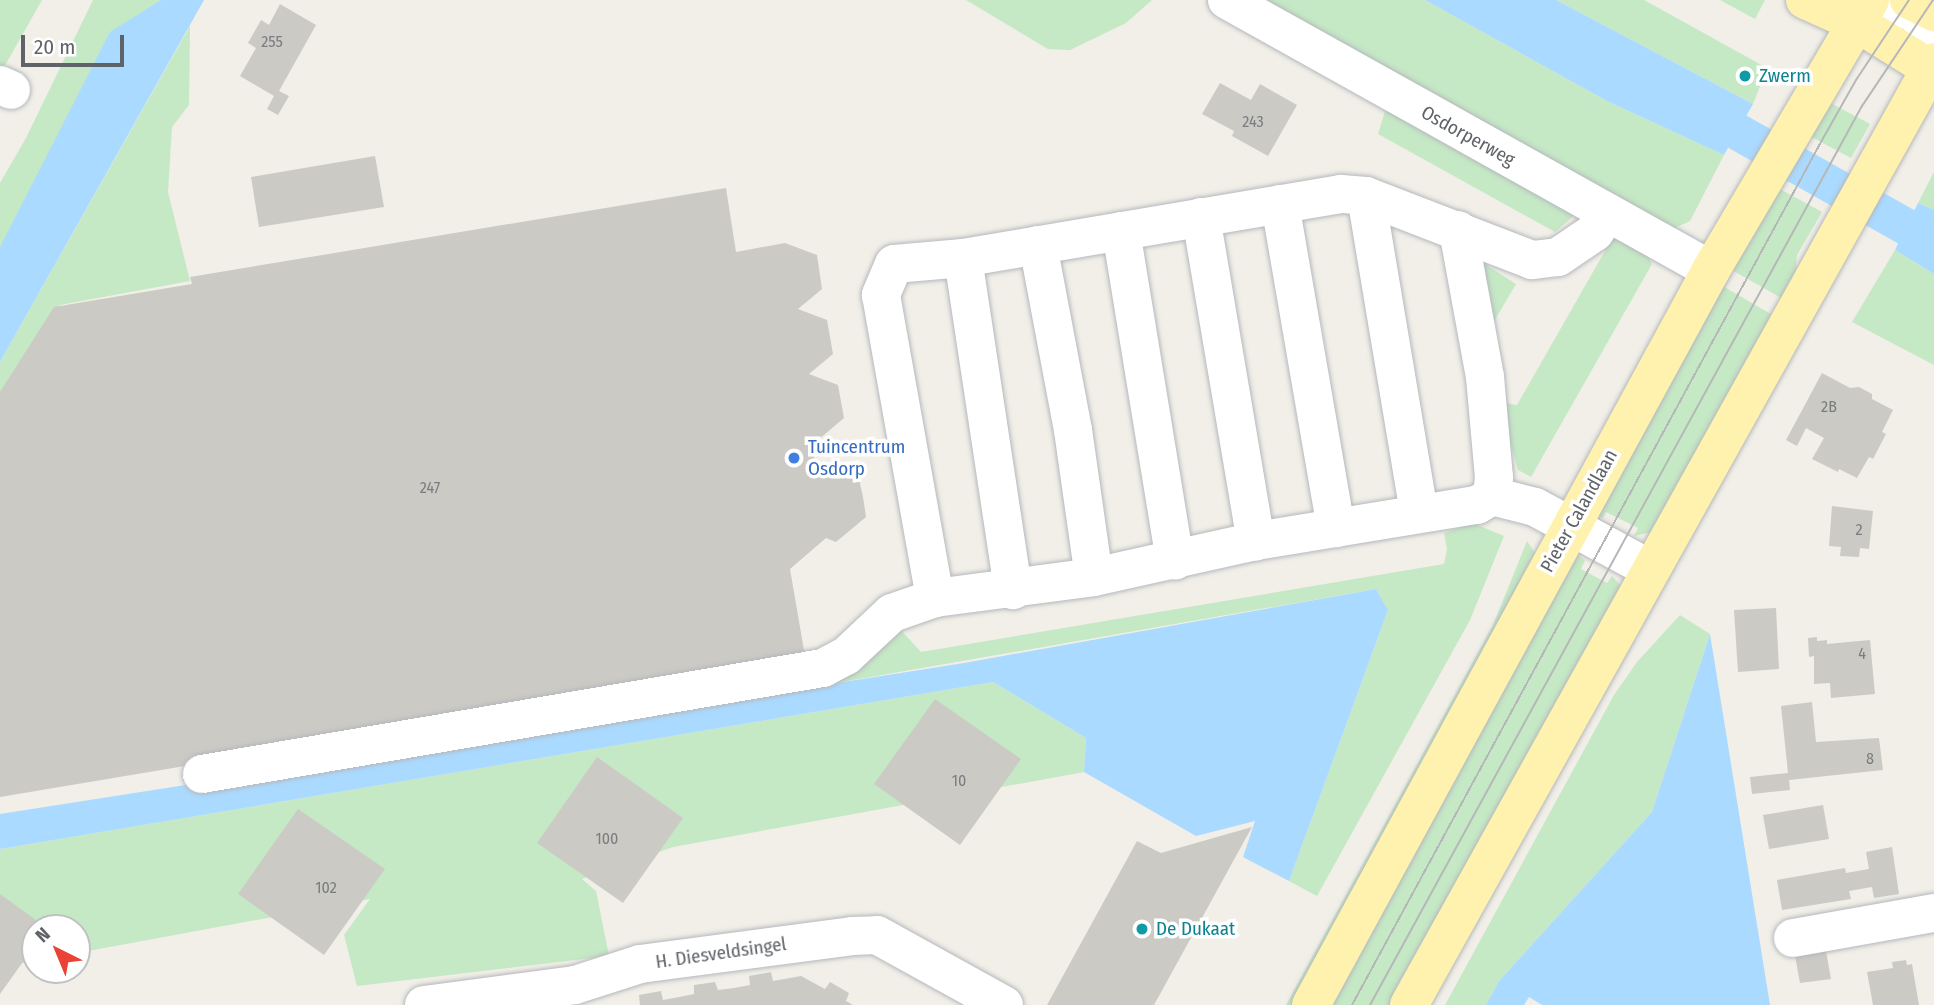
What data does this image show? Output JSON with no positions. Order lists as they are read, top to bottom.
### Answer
{
  "streets": {
    "main road": ["Pieter Calandlaan"],
    "street": ["Osdorperweg", "H. Diesveldsingel"]
  },
  "crossings": [
    ["Osdorperweg", "Pieter Calandlaan"]
  ],
  "places": ["Zwerm", "Tuincentrum Osdorp", "De Dukaat"],
  "house_numbers": [
    "255",
    "243",
    "2B",
    "247",
    "2",
    "4",
    "8",
    "10",
    "100",
    "102"
  ],
  "scale_bar": "20 m",
  "north": "top left"
}
